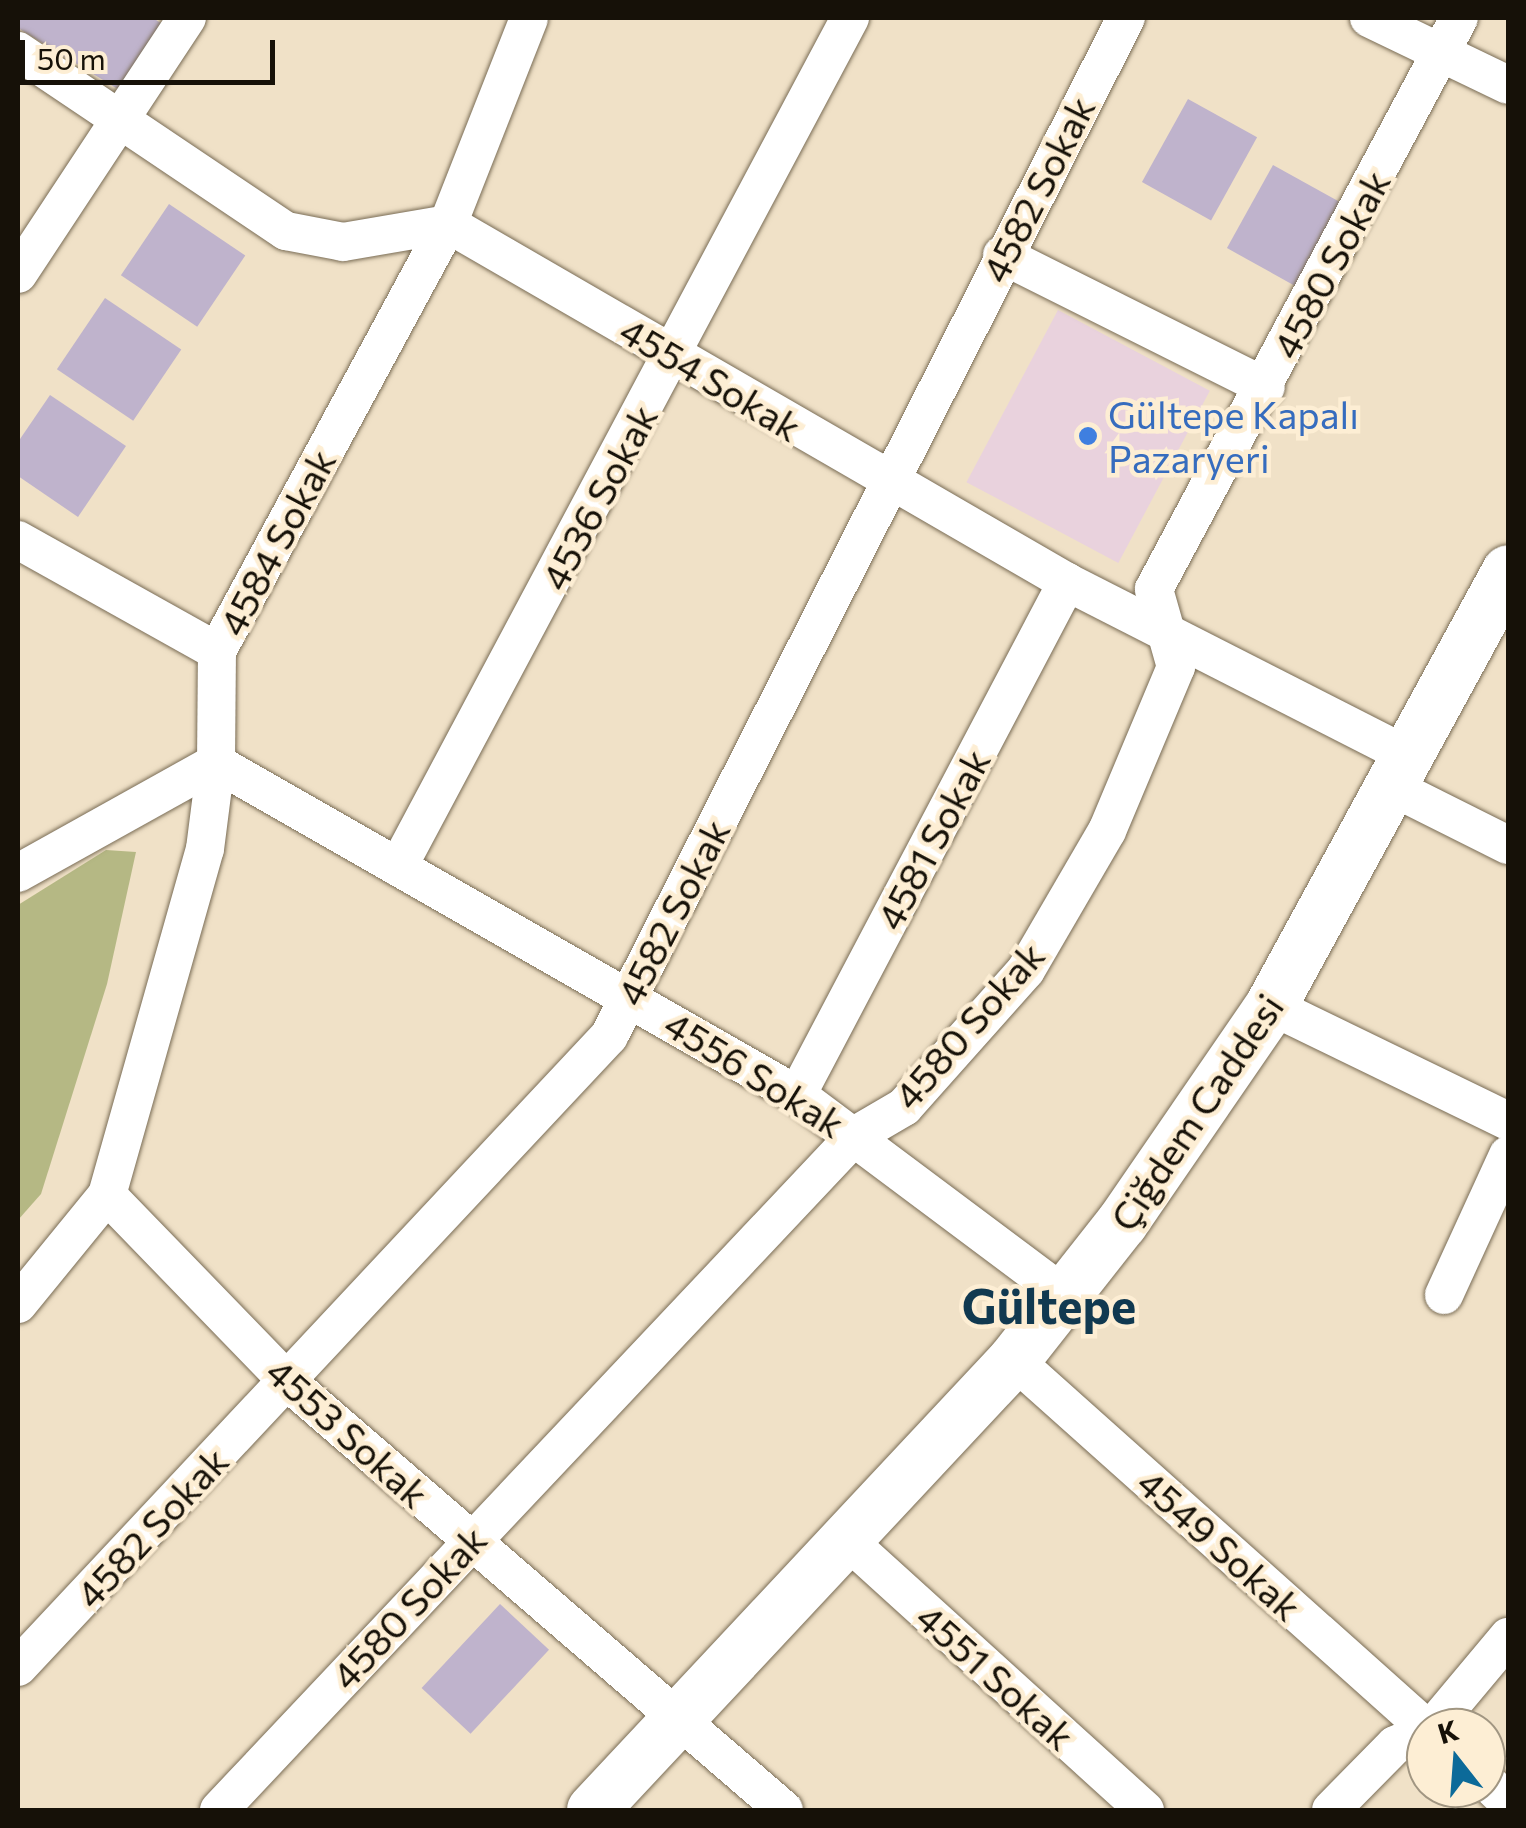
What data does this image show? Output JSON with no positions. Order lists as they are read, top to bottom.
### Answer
{
  "streets": {
    "street": [
      "4582 Sokak",
      "4580 Sokak",
      "4554 Sokak",
      "4536 Sokak",
      "4584 Sokak",
      "4581 Sokak",
      "4556 Sokak",
      "Çiğdem Caddesi",
      "4553 Sokak",
      "4549 Sokak",
      "4551 Sokak"
    ]
  },
  "crossings": [
    ["4582 Sokak", "4554 Sokak"],
    ["4582 Sokak", "4556 Sokak"],
    ["4582 Sokak", "4553 Sokak"],
    ["4580 Sokak", "4554 Sokak"],
    ["4580 Sokak", "4556 Sokak"],
    ["4580 Sokak", "4553 Sokak"],
    ["4554 Sokak", "4536 Sokak"],
    ["4554 Sokak", "4584 Sokak"],
    ["4554 Sokak", "4581 Sokak"],
    ["4554 Sokak", "Çiğdem Caddesi"],
    ["4536 Sokak", "4556 Sokak"],
    ["4584 Sokak", "4556 Sokak"],
    ["4584 Sokak", "4553 Sokak"],
    ["4581 Sokak", "4556 Sokak"],
    ["4556 Sokak", "Çiğdem Caddesi"],
    ["Çiğdem Caddesi", "4553 Sokak"],
    ["Çiğdem Caddesi", "4549 Sokak"],
    ["Çiğdem Caddesi", "4551 Sokak"]
  ],
  "districts": ["Gültepe"],
  "places": ["Gültepe Kapalı Pazaryeri"],
  "scale_bar": "50 m",
  "north": "top"
}
